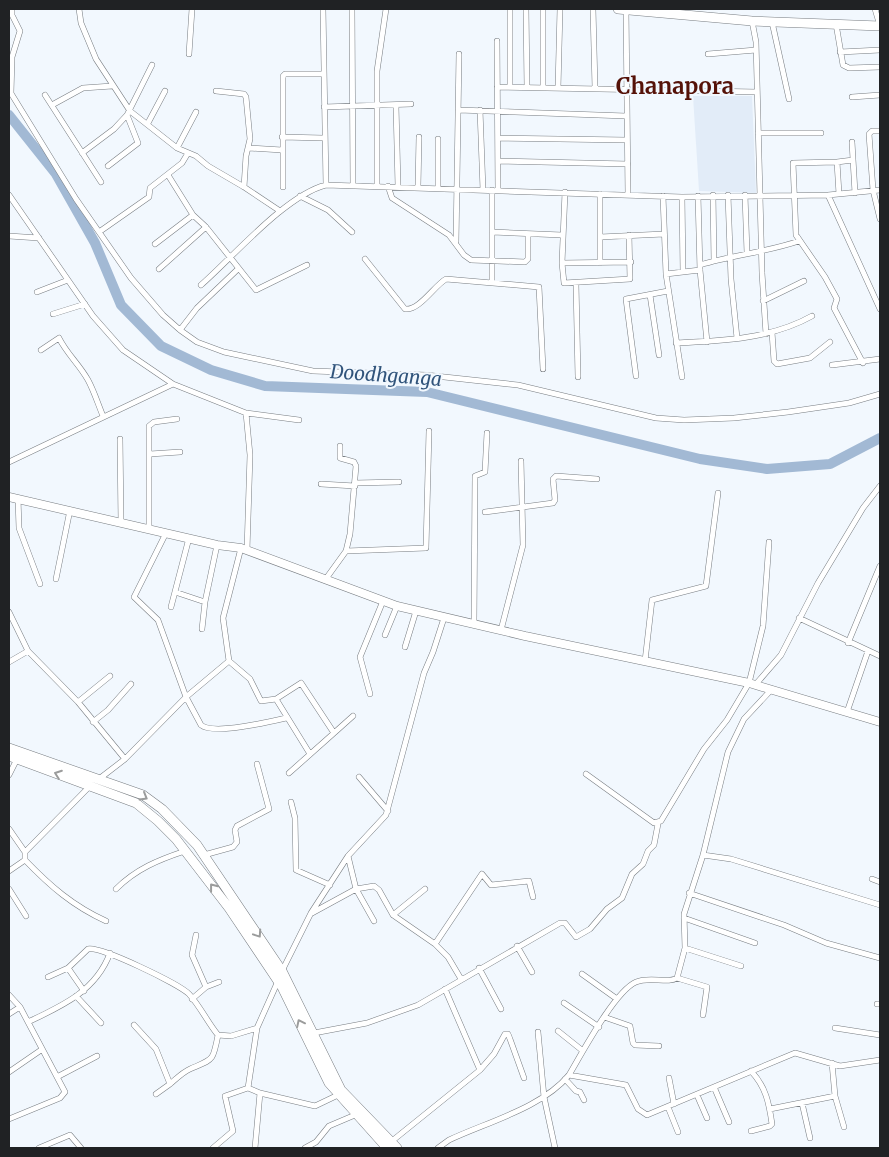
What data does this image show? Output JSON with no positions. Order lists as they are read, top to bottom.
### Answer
{
  "districts": ["Chanapora"],
  "water": ["Doodhganga"]
}
